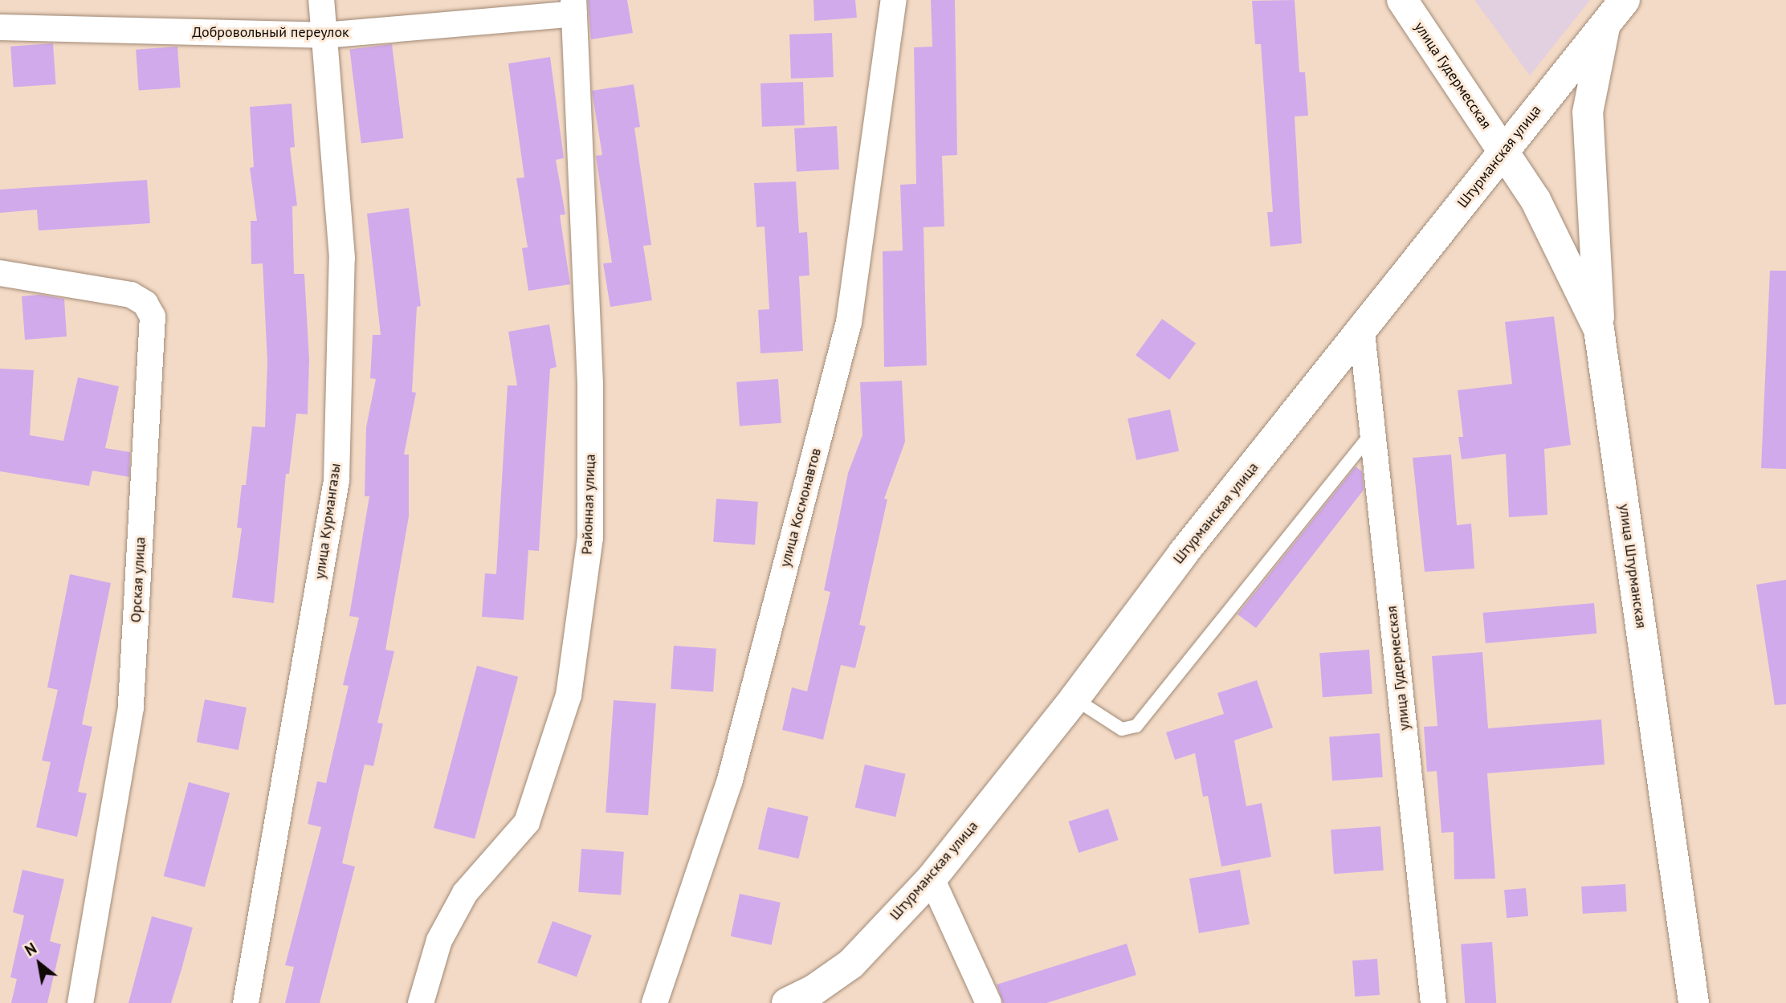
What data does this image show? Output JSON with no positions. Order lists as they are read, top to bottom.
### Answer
{
  "streets": {
    "main road": ["улица Гудермесская", "Штурманская улица", "улица Штурманская"],
    "street": [
      "Добровольный переулок",
      "Районная улица",
      "улица Космонавтов",
      "улица Курмангазы",
      "Орская улица"
    ]
  },
  "crossings": [
    ["Добровольный переулок", "Районная улица"],
    ["Добровольный переулок", "улица Курмангазы"],
    ["улица Гудермесская", "Штурманская улица"],
    ["улица Гудермесская", "улица Штурманская"],
    ["Штурманская улица", "улица Штурманская"]
  ],
  "north": "top left"
}
